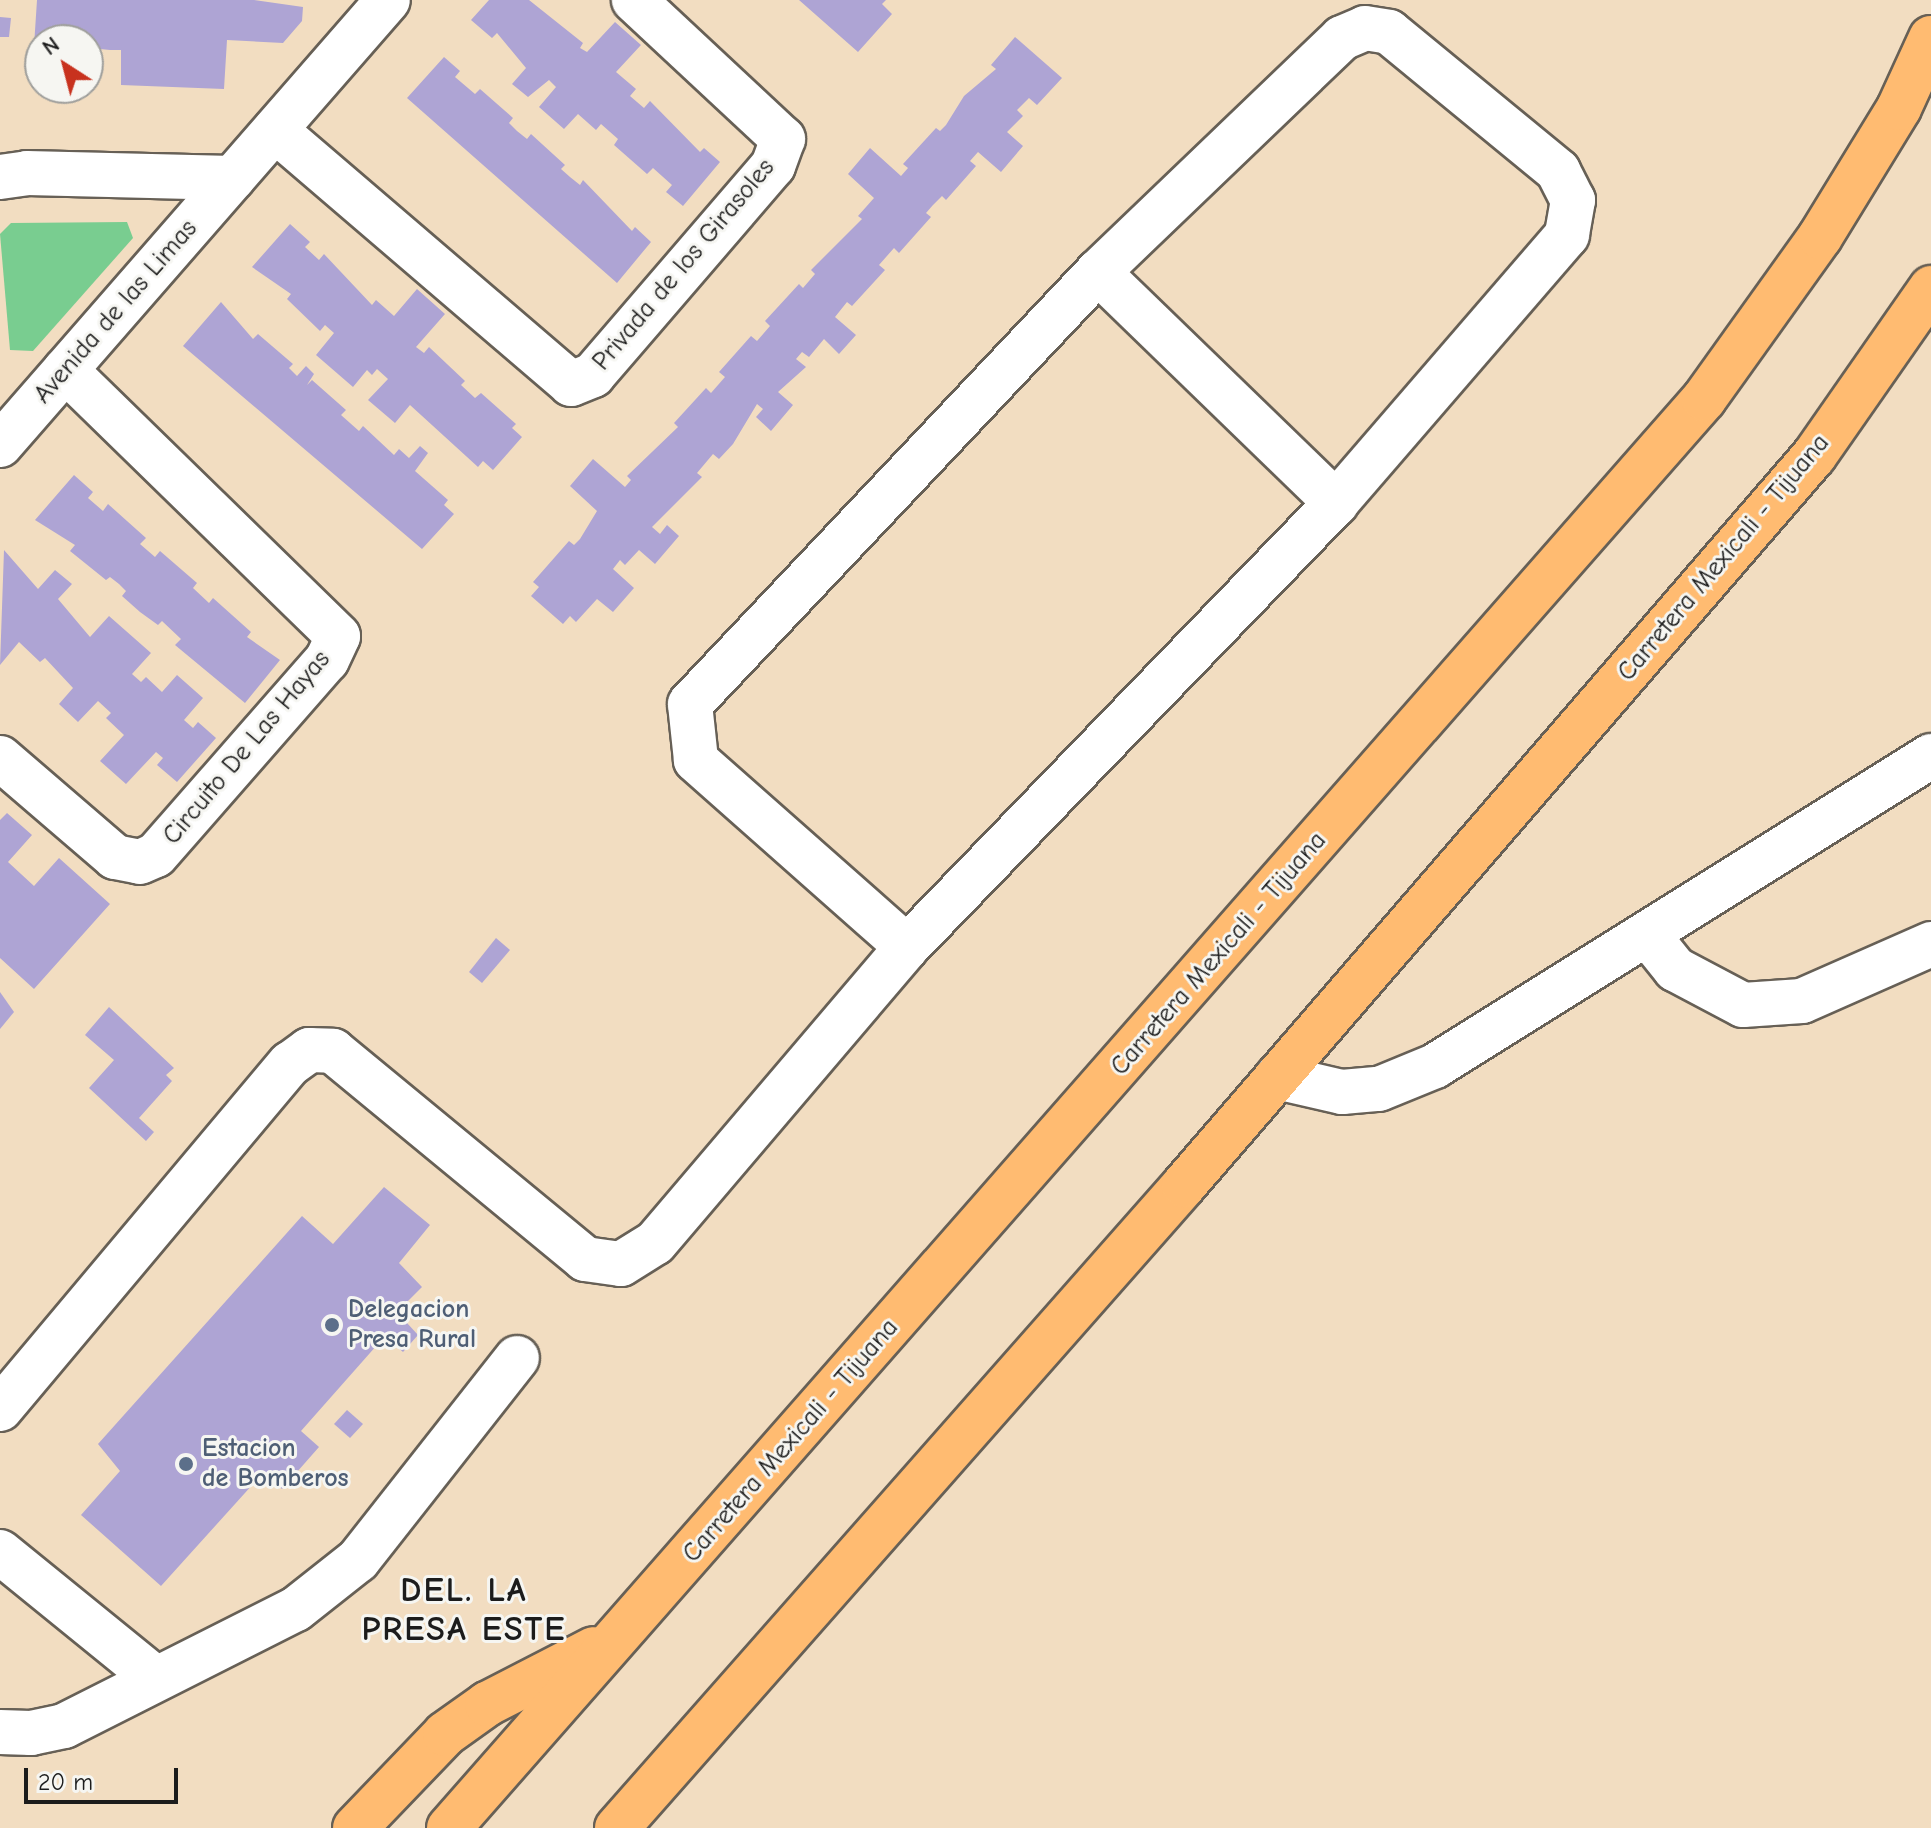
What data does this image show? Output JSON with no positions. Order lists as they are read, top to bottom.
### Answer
{
  "streets": {
    "main road": ["Carretera Mexicali - Tijuana"],
    "street": ["Privada de los Girasoles", "Avenida de las Limas", "Circuito De Las Hayas"]
  },
  "crossings": [
    ["Privada de los Girasoles", "Avenida de las Limas"],
    ["Avenida de las Limas", "Circuito De Las Hayas"]
  ],
  "districts": ["DEL. LA PRESA ESTE"],
  "places": ["Delegacion Presa Rural", "Estacion de Bomberos"],
  "scale_bar": "20 m",
  "north": "top left"
}
